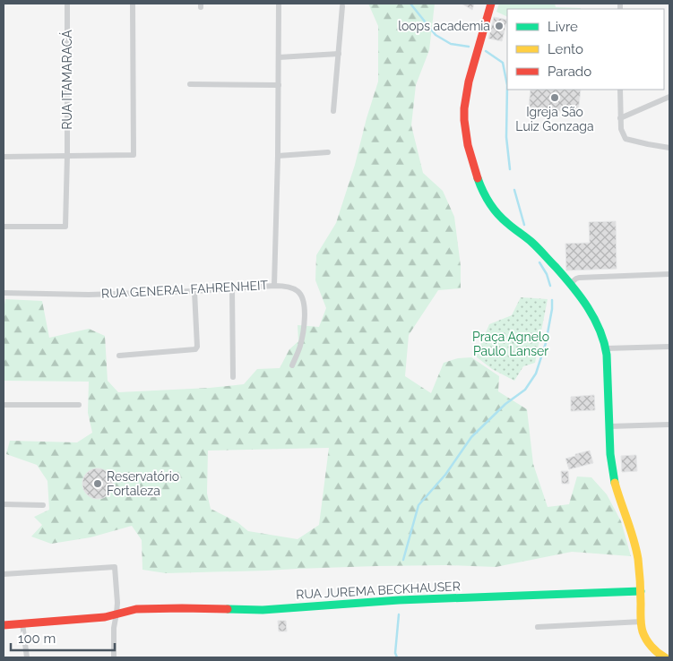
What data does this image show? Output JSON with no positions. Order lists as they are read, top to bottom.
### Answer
{
  "streets": {
    "main road": ["RUA JUREMA BECKHAUSER"],
    "street": ["RUA ITAMARACÁ", "RUA GENERAL FAHRENHEIT"]
  },
  "parks": ["Praça Agnelo Paulo Lanser"],
  "places": ["loops academia", "Igreja São Luiz Gonzaga", "Reservatório Fortaleza"],
  "legend": ["Livre", "Lento", "Parado"],
  "scale_bar": "100 m"
}
